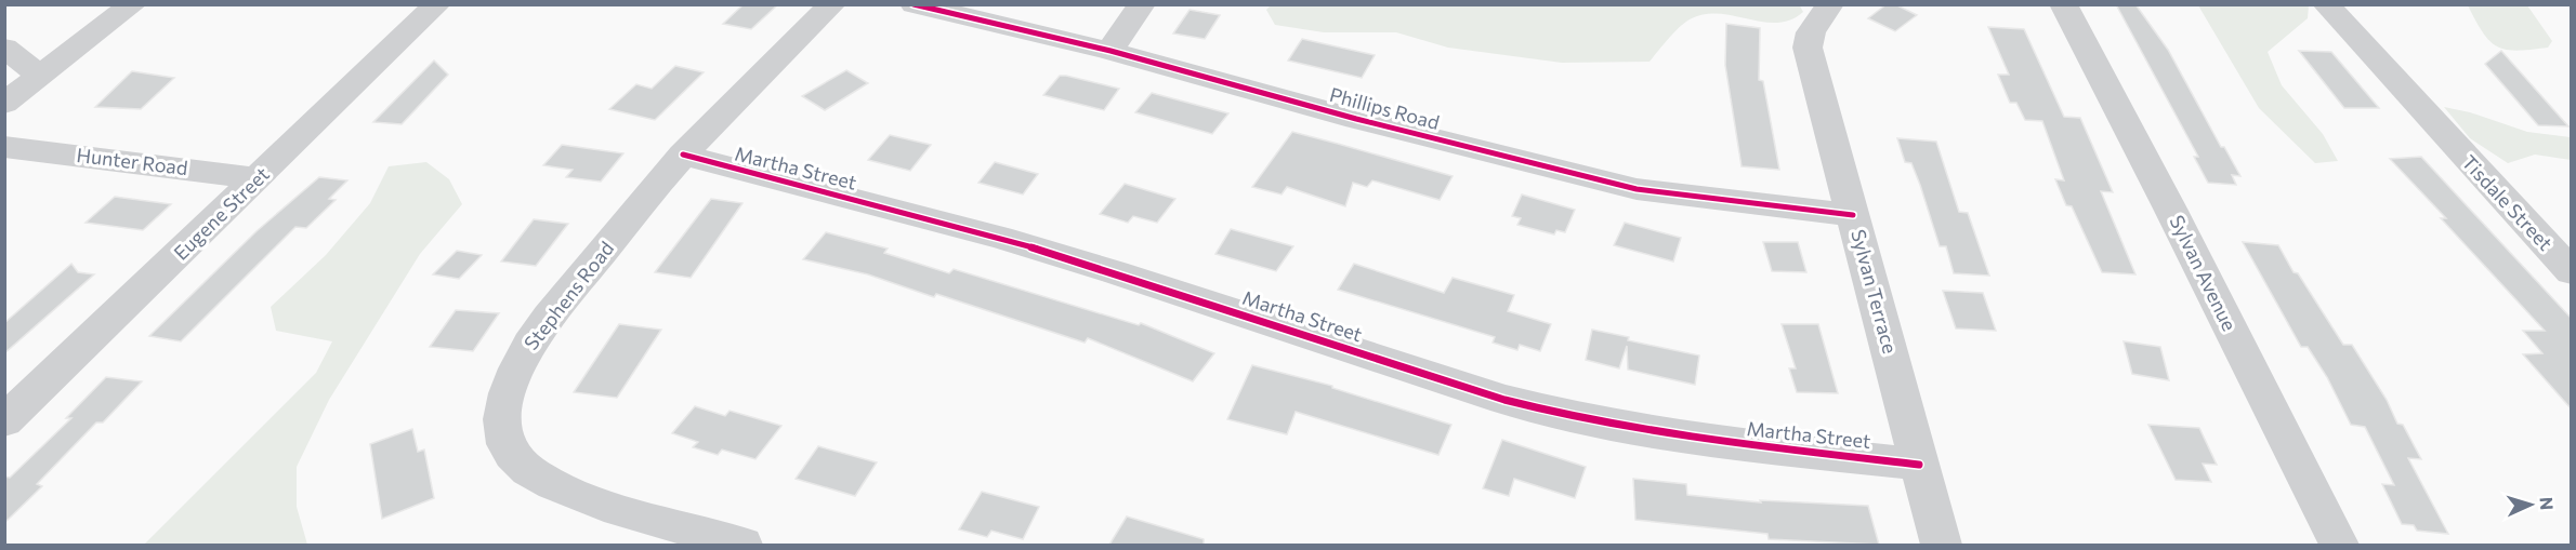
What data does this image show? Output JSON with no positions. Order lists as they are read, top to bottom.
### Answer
{
  "streets": {
    "street": [
      "Phillips Road",
      "Hunter Road",
      "Martha Street",
      "Tisdale Street",
      "Eugene Street",
      "Sylvan Avenue",
      "Sylvan Terrace",
      "Stephens Road"
    ]
  },
  "crossings": [
    ["Phillips Road", "Sylvan Terrace"],
    ["Hunter Road", "Eugene Street"],
    ["Martha Street", "Sylvan Terrace"],
    ["Martha Street", "Stephens Road"]
  ],
  "north": "right"
}
